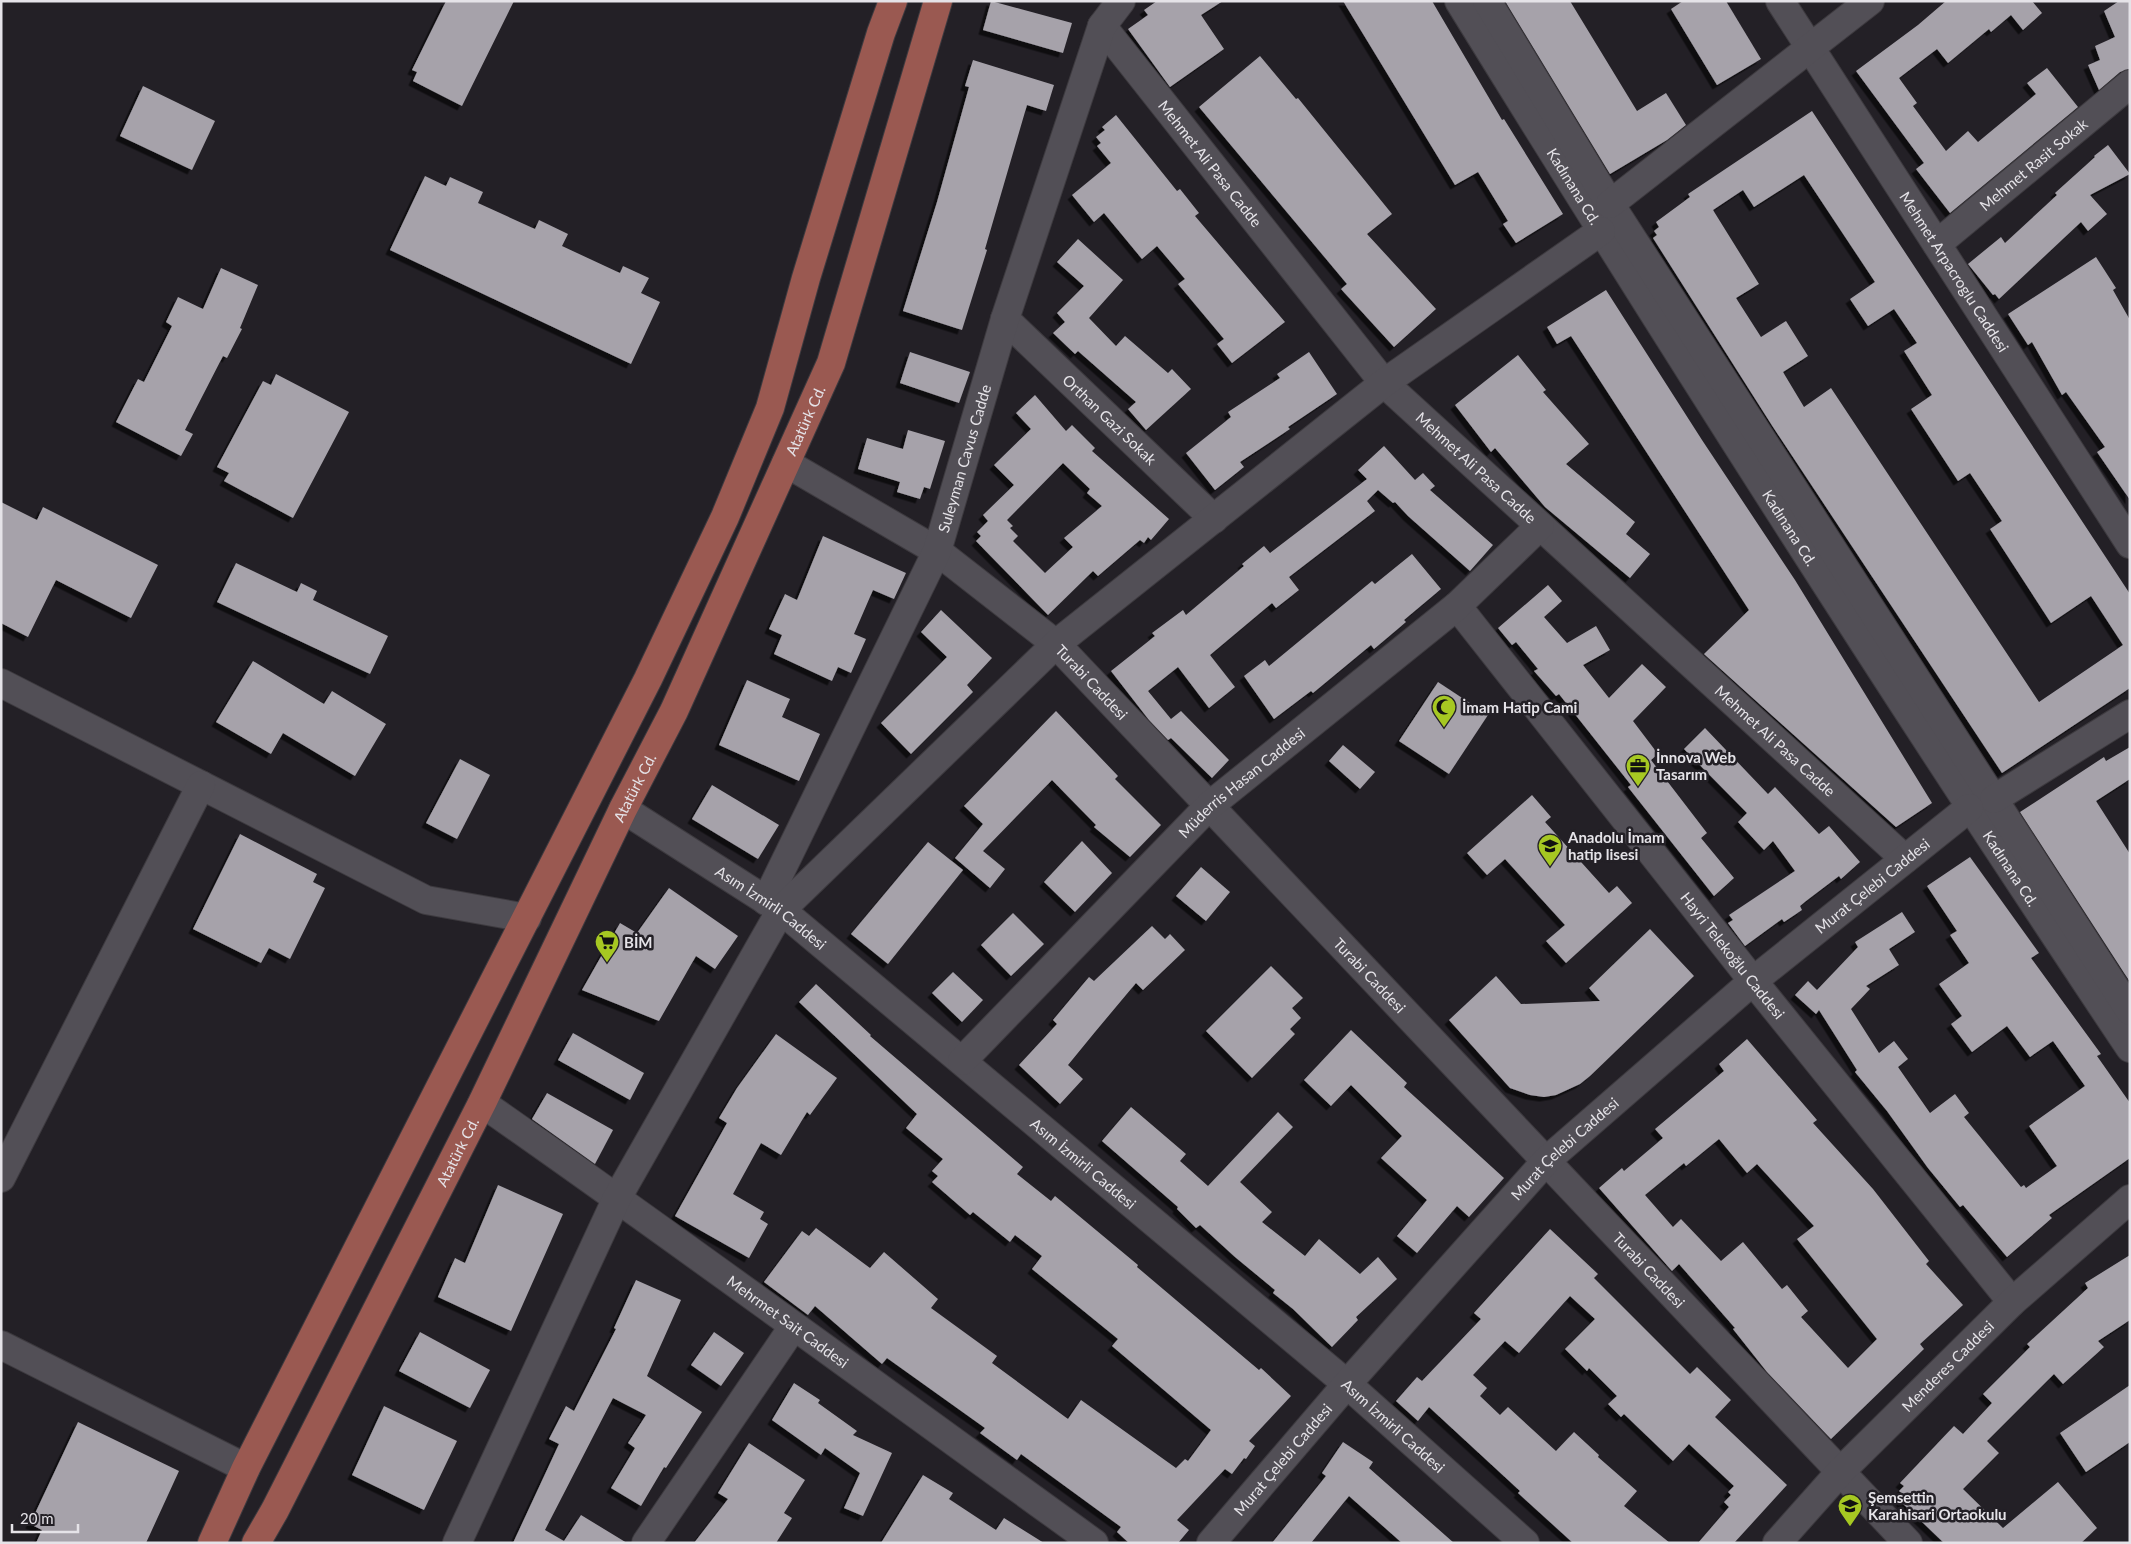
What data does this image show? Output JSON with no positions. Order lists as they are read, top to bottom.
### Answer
{
  "streets": {
    "main road": ["Atatürk Cd."],
    "street": [
      "Mehmet Ali Pasa Cadde",
      "Mehmet Rasit Sokak",
      "Kadınana Cd.",
      "Mehmet Arpacroglu Caddesi",
      "Orthan Gazi Sokak",
      "Suleyman Cavus Cadde",
      "Turabi Caddesi",
      "Müderris Hasan Caddesi",
      "Murat Çelebi Caddesi",
      "Asım İzmirli Caddesi",
      "Hayri Telekoğlu Caddesi",
      "Mehrmet Sait Caddesi",
      "Menderes Caddesi"
    ]
  },
  "crossings": [
    ["Mehmet Ali Pasa Cadde", "Suleyman Cavus Cadde"],
    ["Mehmet Ali Pasa Cadde", "Müderris Hasan Caddesi"],
    ["Mehmet Ali Pasa Cadde", "Murat Çelebi Caddesi"],
    ["Mehmet Rasit Sokak", "Mehmet Arpacroglu Caddesi"],
    ["Kadınana Cd.", "Murat Çelebi Caddesi"],
    ["Orthan Gazi Sokak", "Suleyman Cavus Cadde"],
    ["Atatürk Cd.", "Turabi Caddesi"],
    ["Atatürk Cd.", "Asım İzmirli Caddesi"],
    ["Atatürk Cd.", "Mehrmet Sait Caddesi"],
    ["Suleyman Cavus Cadde", "Turabi Caddesi"],
    ["Suleyman Cavus Cadde", "Asım İzmirli Caddesi"],
    ["Turabi Caddesi", "Müderris Hasan Caddesi"],
    ["Turabi Caddesi", "Murat Çelebi Caddesi"],
    ["Turabi Caddesi", "Menderes Caddesi"],
    ["Müderris Hasan Caddesi", "Asım İzmirli Caddesi"],
    ["Müderris Hasan Caddesi", "Hayri Telekoğlu Caddesi"],
    ["Murat Çelebi Caddesi", "Asım İzmirli Caddesi"],
    ["Murat Çelebi Caddesi", "Hayri Telekoğlu Caddesi"],
    ["Hayri Telekoğlu Caddesi", "Menderes Caddesi"]
  ],
  "places": {
    "mosque": ["İmam Hatip Cami"],
    "office": ["İnnova Web Tasarım"],
    "school or university": ["Anadolu İmam hatip lisesi", "Şemsettin Karahisari Ortaokulu"],
    "supermarket": ["BİM"]
  },
  "scale_bar": "20 m"
}
